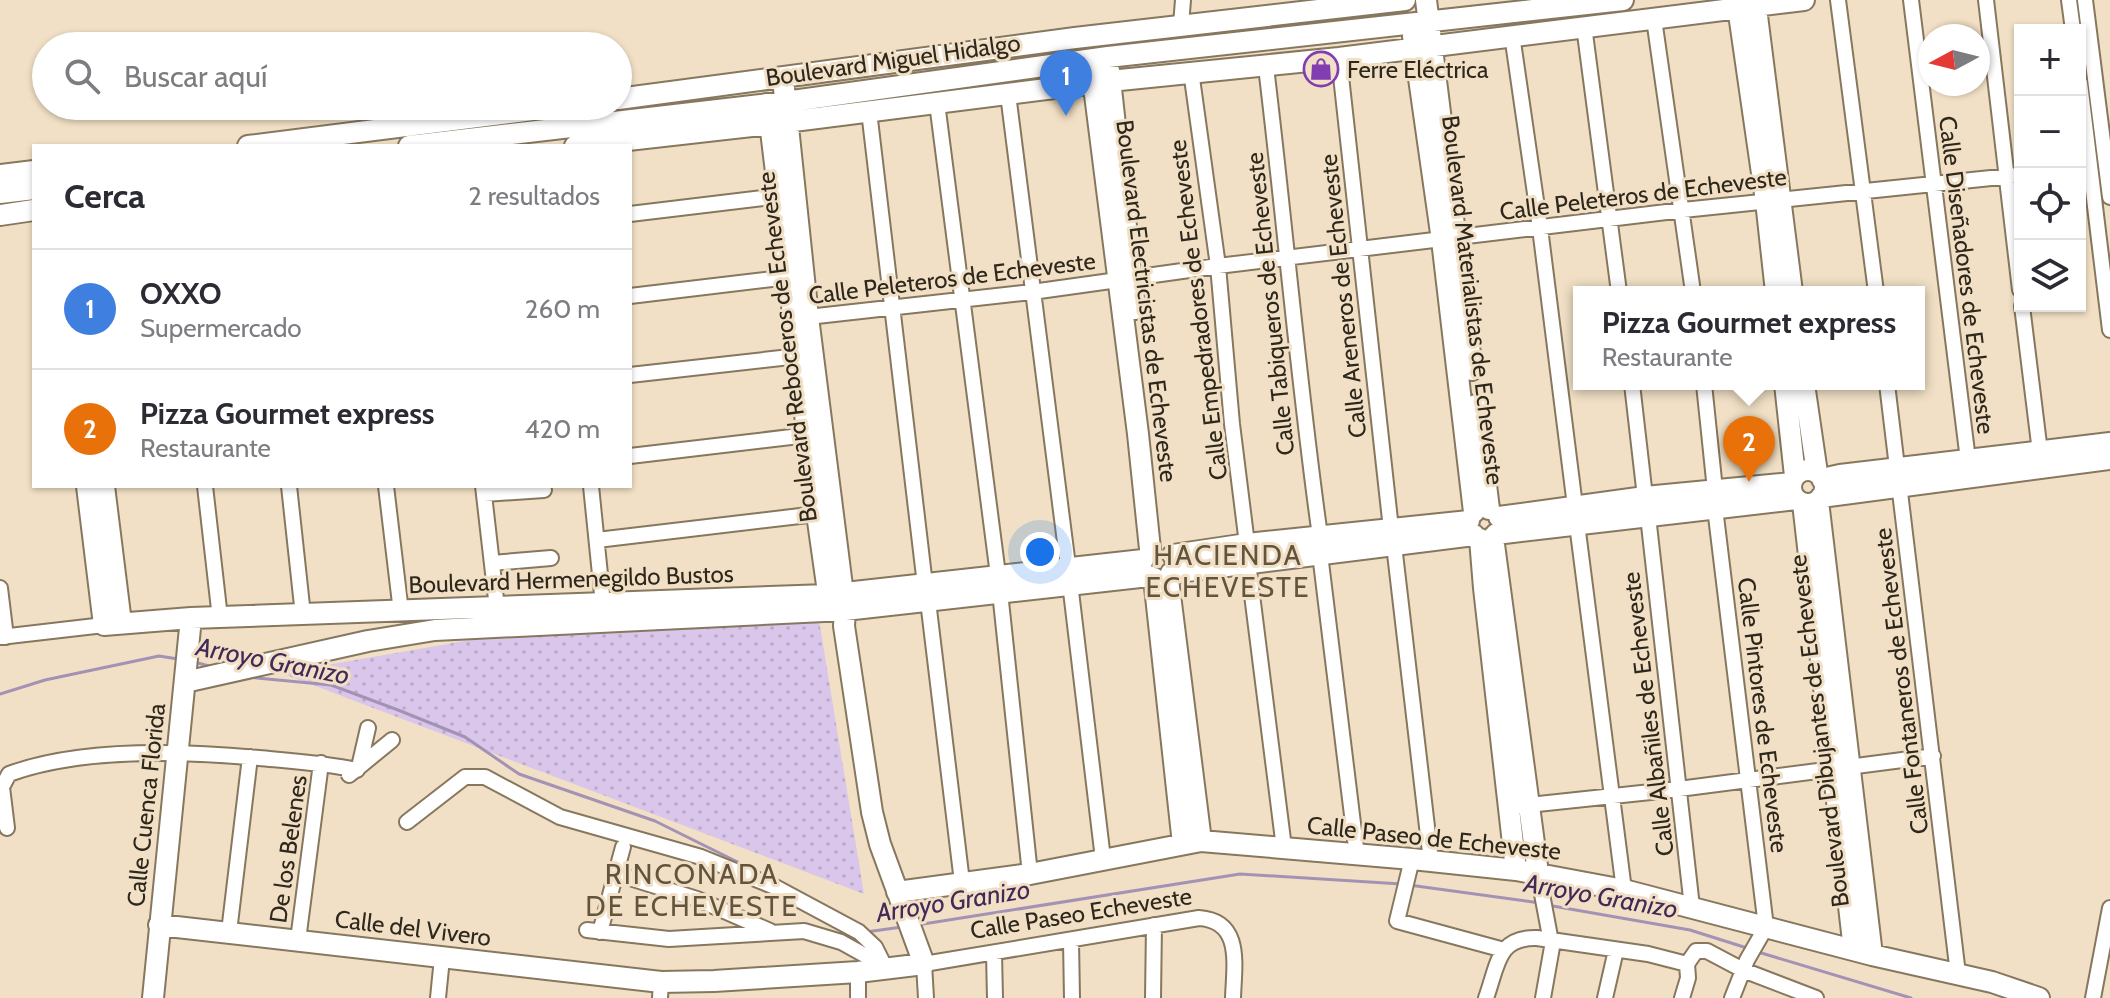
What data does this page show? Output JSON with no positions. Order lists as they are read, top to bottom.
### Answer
{
  "streets": {
    "street": [
      "Boulevard Miguel Hidalgo",
      "Calle Peleteros de Echeveste",
      "Calle Diseñadores de Echeveste",
      "Calle Areneros de Echeveste",
      "Boulevard Materialistas de Echeveste",
      "Boulevard Electricistas de Echeveste",
      "Calle Tabiqueros de Echeveste",
      "Calle Empedradores de Echeveste",
      "Boulevard Reboceros de Echeveste",
      "Boulevard Hermenegildo Bustos",
      "Calle Fontaneros de Echeveste",
      "Calle Albañiles de Echeveste",
      "Calle Pintores de Echeveste",
      "Boulevard Dibujantes de Echeveste",
      "Calle Cuenca Florida",
      "Calle Paseo de Echeveste",
      "De los Belenes",
      "Calle Paseo Echeveste",
      "Calle del Vivero"
    ]
  },
  "crossings": [
    ["Boulevard Miguel Hidalgo", "Calle Areneros de Echeveste"],
    ["Boulevard Miguel Hidalgo", "Boulevard Materialistas de Echeveste"],
    ["Boulevard Miguel Hidalgo", "Boulevard Electricistas de Echeveste"],
    ["Boulevard Miguel Hidalgo", "Calle Tabiqueros de Echeveste"],
    ["Boulevard Miguel Hidalgo", "Calle Empedradores de Echeveste"],
    ["Boulevard Miguel Hidalgo", "Boulevard Reboceros de Echeveste"],
    ["Calle Peleteros de Echeveste", "Calle Diseñadores de Echeveste"],
    ["Calle Peleteros de Echeveste", "Calle Areneros de Echeveste"],
    ["Calle Peleteros de Echeveste", "Boulevard Materialistas de Echeveste"],
    ["Calle Peleteros de Echeveste", "Boulevard Electricistas de Echeveste"],
    ["Calle Peleteros de Echeveste", "Calle Tabiqueros de Echeveste"],
    ["Calle Peleteros de Echeveste", "Calle Empedradores de Echeveste"],
    ["Calle Peleteros de Echeveste", "Boulevard Reboceros de Echeveste"],
    ["Calle Diseñadores de Echeveste", "Boulevard Hermenegildo Bustos"],
    ["Calle Areneros de Echeveste", "Boulevard Hermenegildo Bustos"],
    ["Calle Areneros de Echeveste", "Calle Paseo de Echeveste"],
    ["Boulevard Materialistas de Echeveste", "Boulevard Hermenegildo Bustos"],
    ["Boulevard Materialistas de Echeveste", "Calle Paseo de Echeveste"],
    ["Boulevard Electricistas de Echeveste", "Boulevard Hermenegildo Bustos"],
    ["Boulevard Electricistas de Echeveste", "Calle Paseo de Echeveste"],
    ["Calle Tabiqueros de Echeveste", "Boulevard Hermenegildo Bustos"],
    ["Calle Tabiqueros de Echeveste", "Calle Paseo de Echeveste"],
    ["Calle Empedradores de Echeveste", "Boulevard Hermenegildo Bustos"],
    ["Calle Empedradores de Echeveste", "Calle Paseo de Echeveste"],
    ["Boulevard Reboceros de Echeveste", "Boulevard Hermenegildo Bustos"],
    ["Boulevard Hermenegildo Bustos", "Calle Fontaneros de Echeveste"],
    ["Boulevard Hermenegildo Bustos", "Calle Albañiles de Echeveste"],
    ["Boulevard Hermenegildo Bustos", "Calle Pintores de Echeveste"],
    ["Boulevard Hermenegildo Bustos", "Boulevard Dibujantes de Echeveste"],
    ["Boulevard Hermenegildo Bustos", "Calle Cuenca Florida"],
    ["Calle Fontaneros de Echeveste", "Calle Paseo de Echeveste"],
    ["Calle Albañiles de Echeveste", "Calle Paseo de Echeveste"],
    ["Calle Pintores de Echeveste", "Calle Paseo de Echeveste"],
    ["Boulevard Dibujantes de Echeveste", "Calle Paseo de Echeveste"],
    ["Calle Cuenca Florida", "Calle del Vivero"],
    ["De los Belenes", "Calle del Vivero"],
    ["Calle Paseo Echeveste", "Calle del Vivero"]
  ],
  "districts": ["HACIENDA ECHEVESTE", "RINCONADA DE ECHEVESTE"],
  "water": ["Arroyo Granizo"],
  "places": {
    "shop": ["Ferre Eléctrica"]
  },
  "north": "left",
  "page": {
    "map_buttons": ["+", "−"],
    "search": "Buscar aquí",
    "pins": ["1", "2"],
    "heading": ["Cerca", "2 resultados"],
    "list": [
      {
        "mark": "1",
        "name": "OXXO",
        "note": "Supermercado",
        "value": "260 m"
      },
      {
        "mark": "2",
        "name": "Pizza Gourmet express",
        "note": "Restaurante",
        "value": "420 m"
      }
    ],
    "popup": ["Pizza Gourmet express", "Restaurante"]
  }
}
